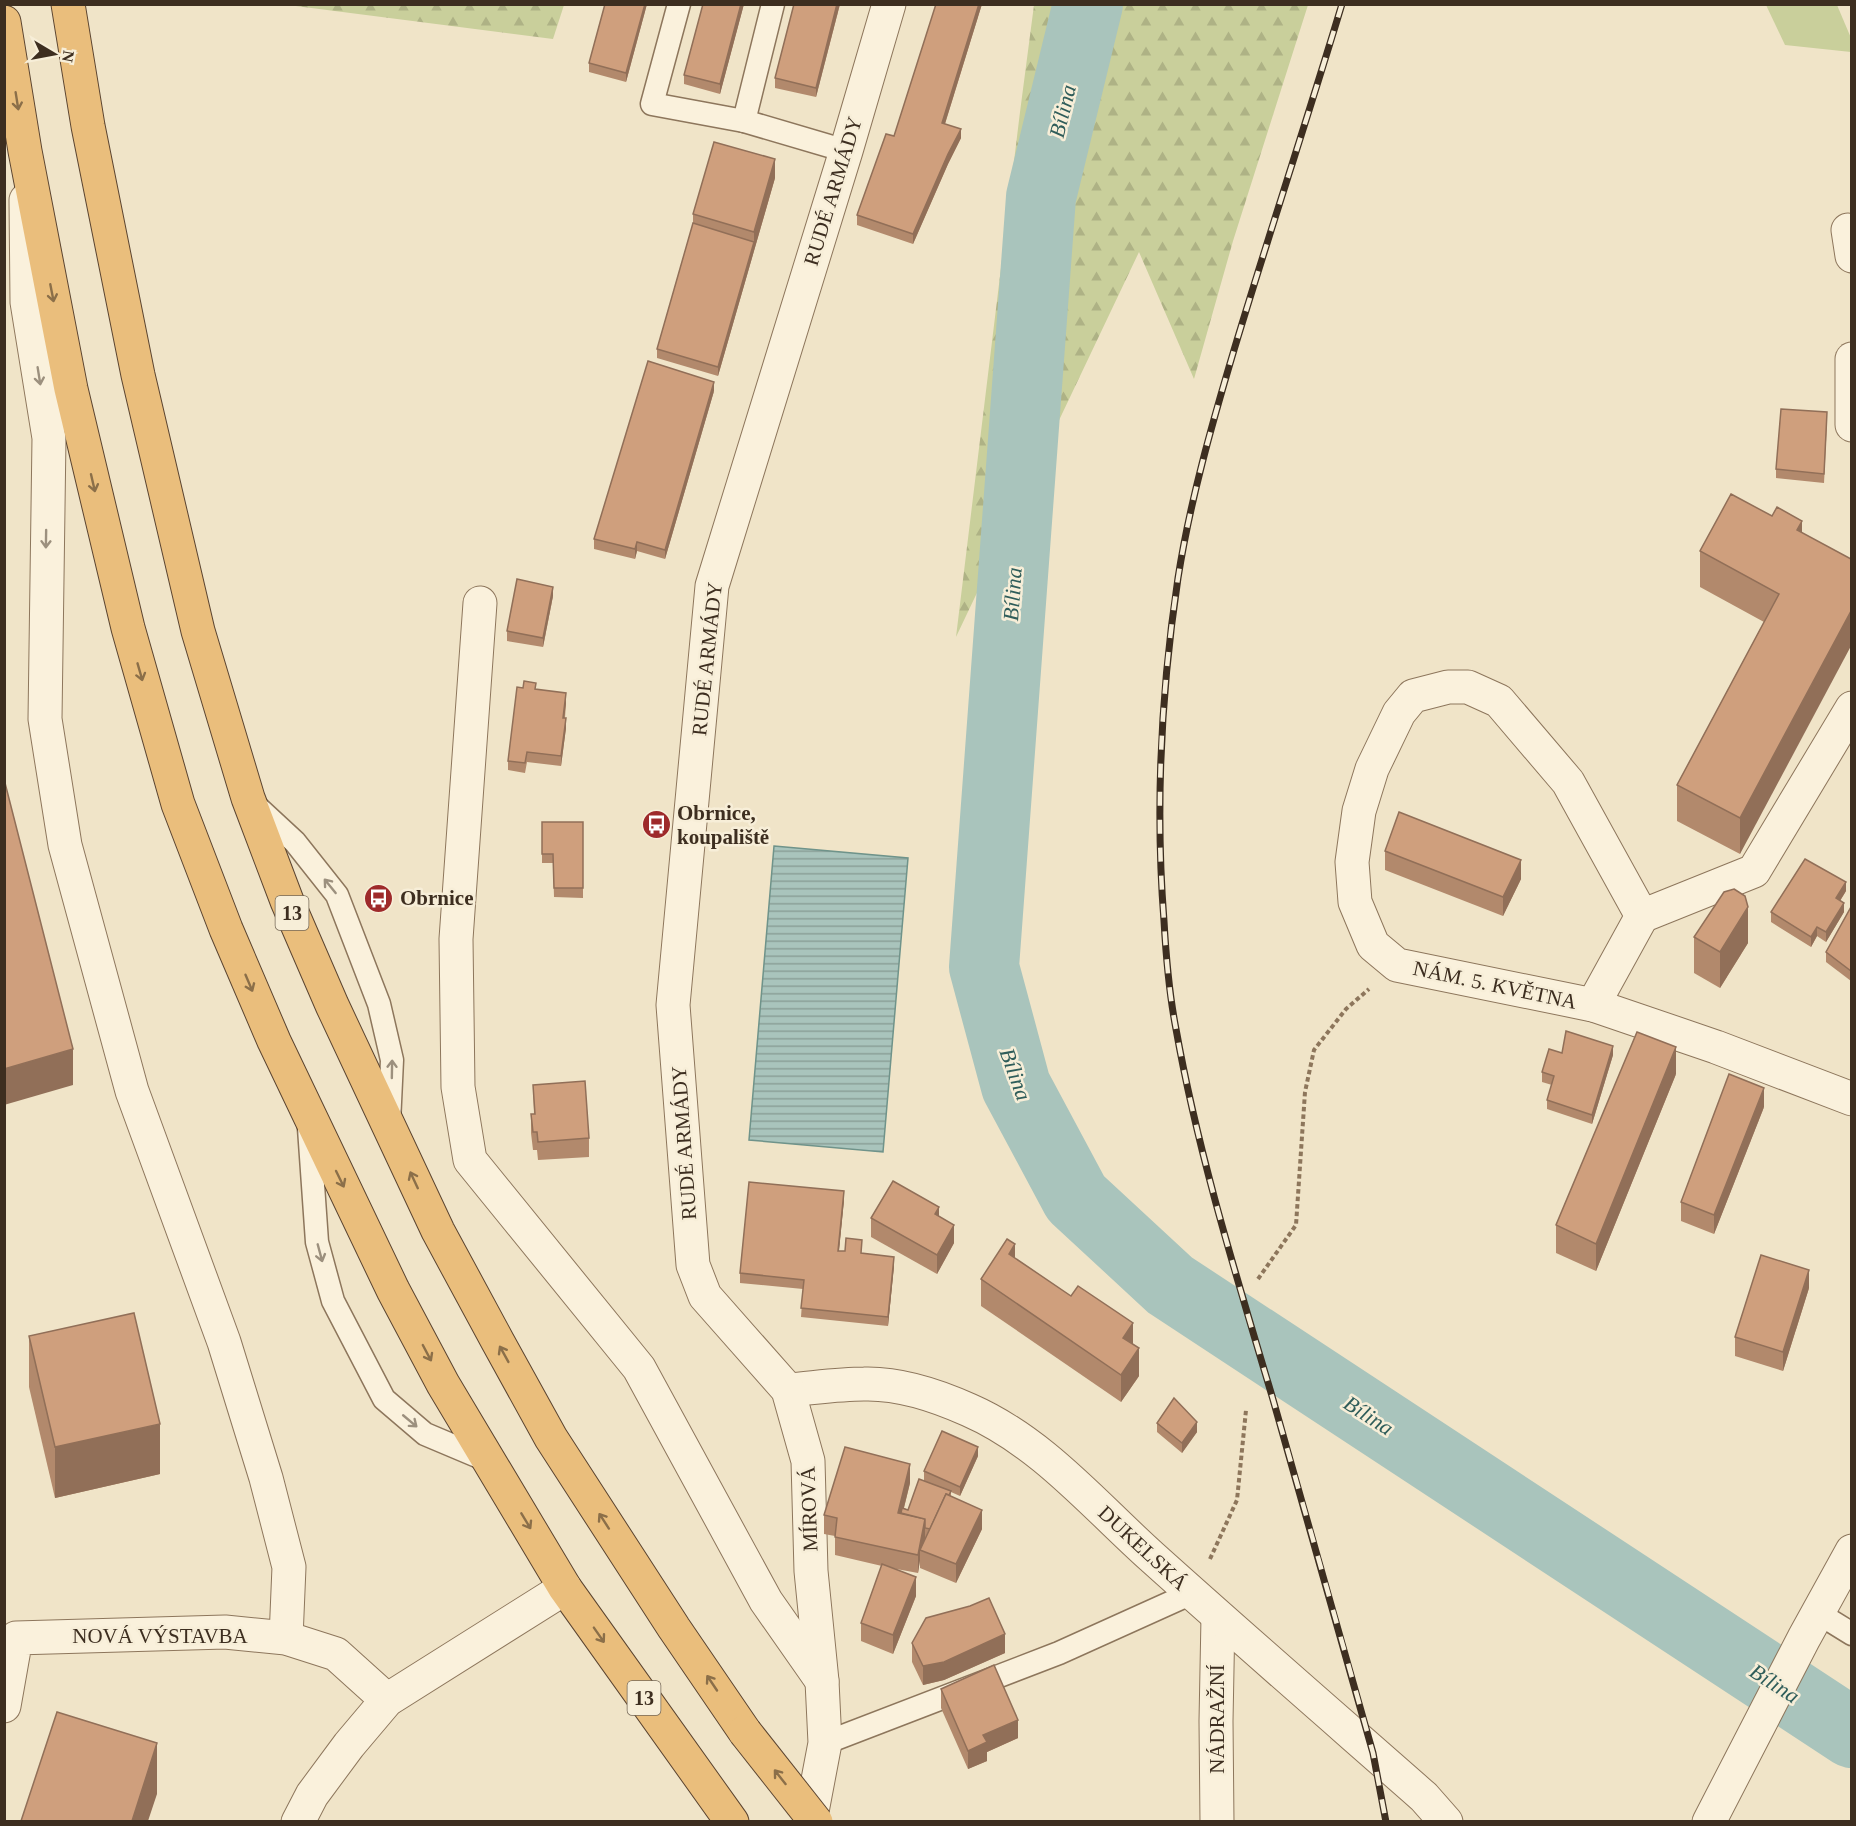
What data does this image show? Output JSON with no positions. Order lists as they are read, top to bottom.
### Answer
{
  "streets": {
    "highway": ["13"],
    "street": [
      "RUDÉ ARMÁDY",
      "NÁM. 5. KVĚTNA",
      "MÍROVÁ",
      "DUKELSKÁ",
      "NOVÁ VÝSTAVBA",
      "NÁDRAŽNÍ"
    ]
  },
  "crossings": [
    ["RUDÉ ARMÁDY", "MÍROVÁ"],
    ["MÍROVÁ", "DUKELSKÁ"],
    ["DUKELSKÁ", "NÁDRAŽNÍ"]
  ],
  "water": ["Bílina"],
  "places": {
    "bus stop": ["Obrnice, koupaliště", "Obrnice"]
  },
  "north": "right"
}
